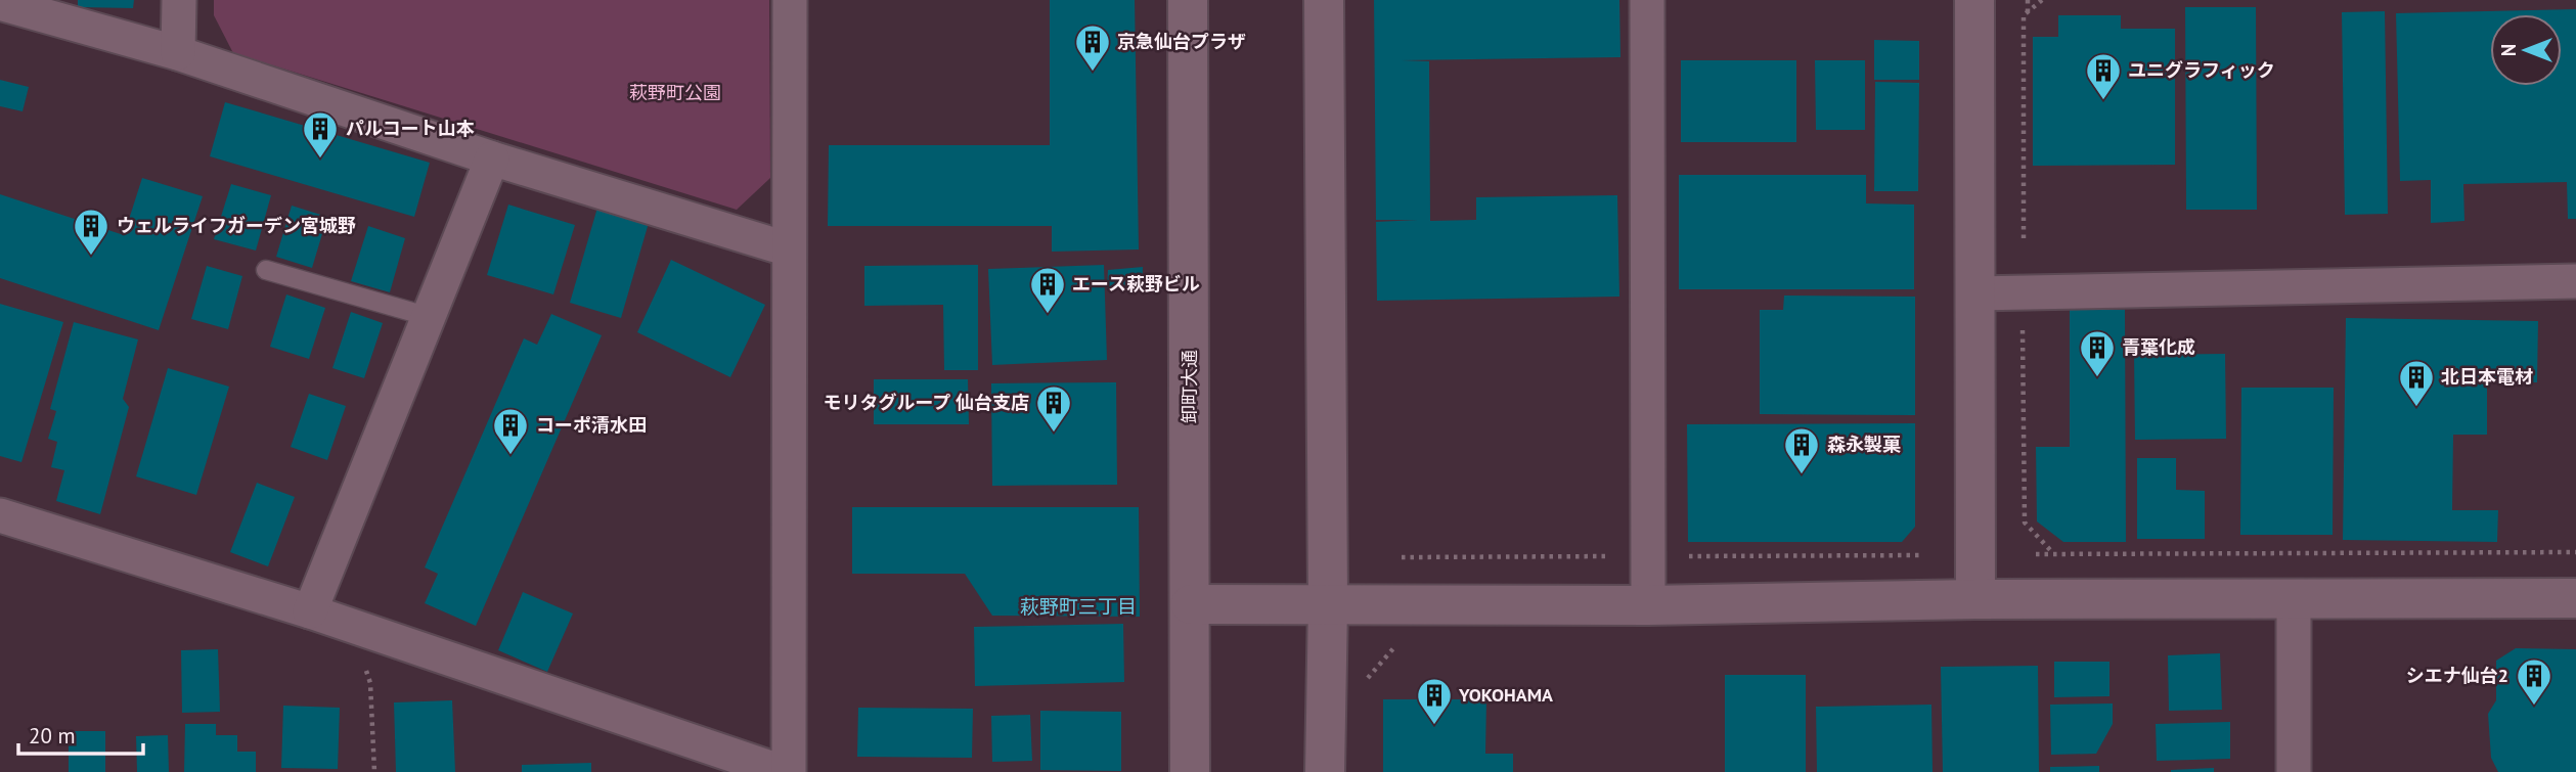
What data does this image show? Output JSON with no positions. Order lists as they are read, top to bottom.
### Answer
{
  "streets": {
    "street": ["卸町大通"]
  },
  "districts": ["萩野町三丁目"],
  "parks": ["萩野町公園"],
  "places": {
    "building": [
      "京急仙台プラザ",
      "ユニグラフィック",
      "パルコート山本",
      "ウェルライフガーデン宮城野",
      "エース萩野ビル",
      "青葉化成",
      "北日本電材",
      "モリタグループ 仙台支店",
      "コーポ清水田",
      "森永製菓",
      "シエナ仙台2",
      "YOKOHAMA"
    ]
  },
  "scale_bar": "20 m",
  "north": "left"
}
